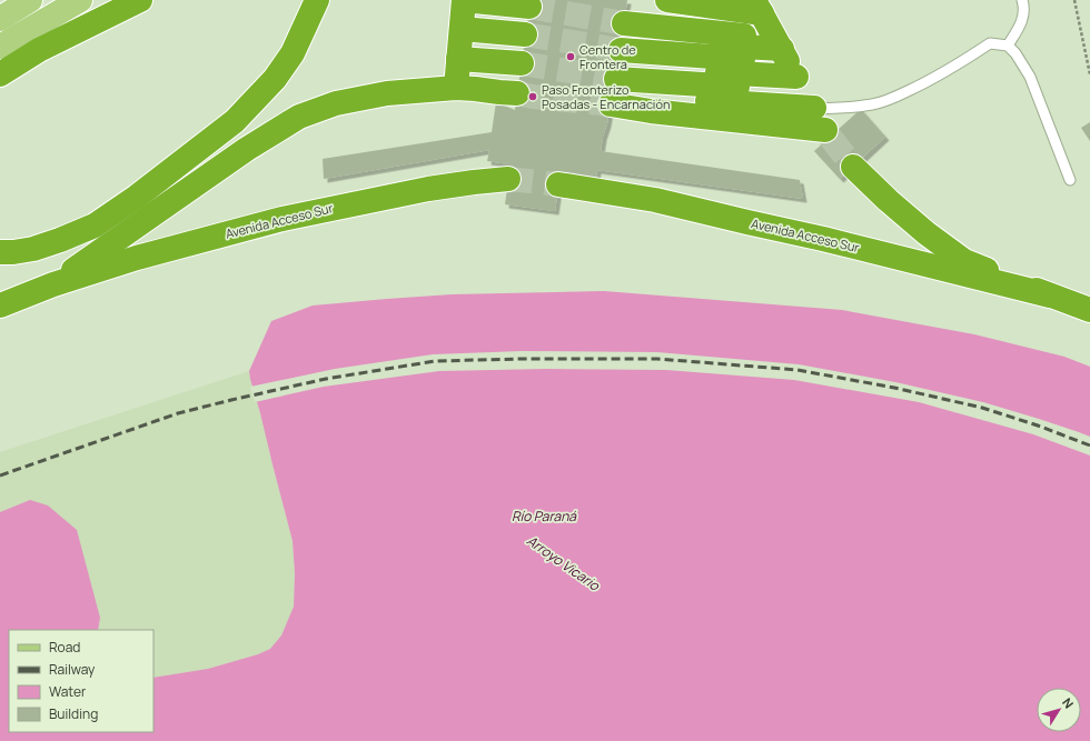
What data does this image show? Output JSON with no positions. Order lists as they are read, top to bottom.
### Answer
{
  "streets": {
    "highway": ["Avenida Acceso Sur"]
  },
  "water": ["Río Paraná", "Arroyo Vicario"],
  "places": ["Centro de Frontera", "Paso Fronterizo Posadas - Encarnación"],
  "legend": [
    "Road",
    "Railway",
    "Water",
    "Building"
  ],
  "north": "top right"
}
